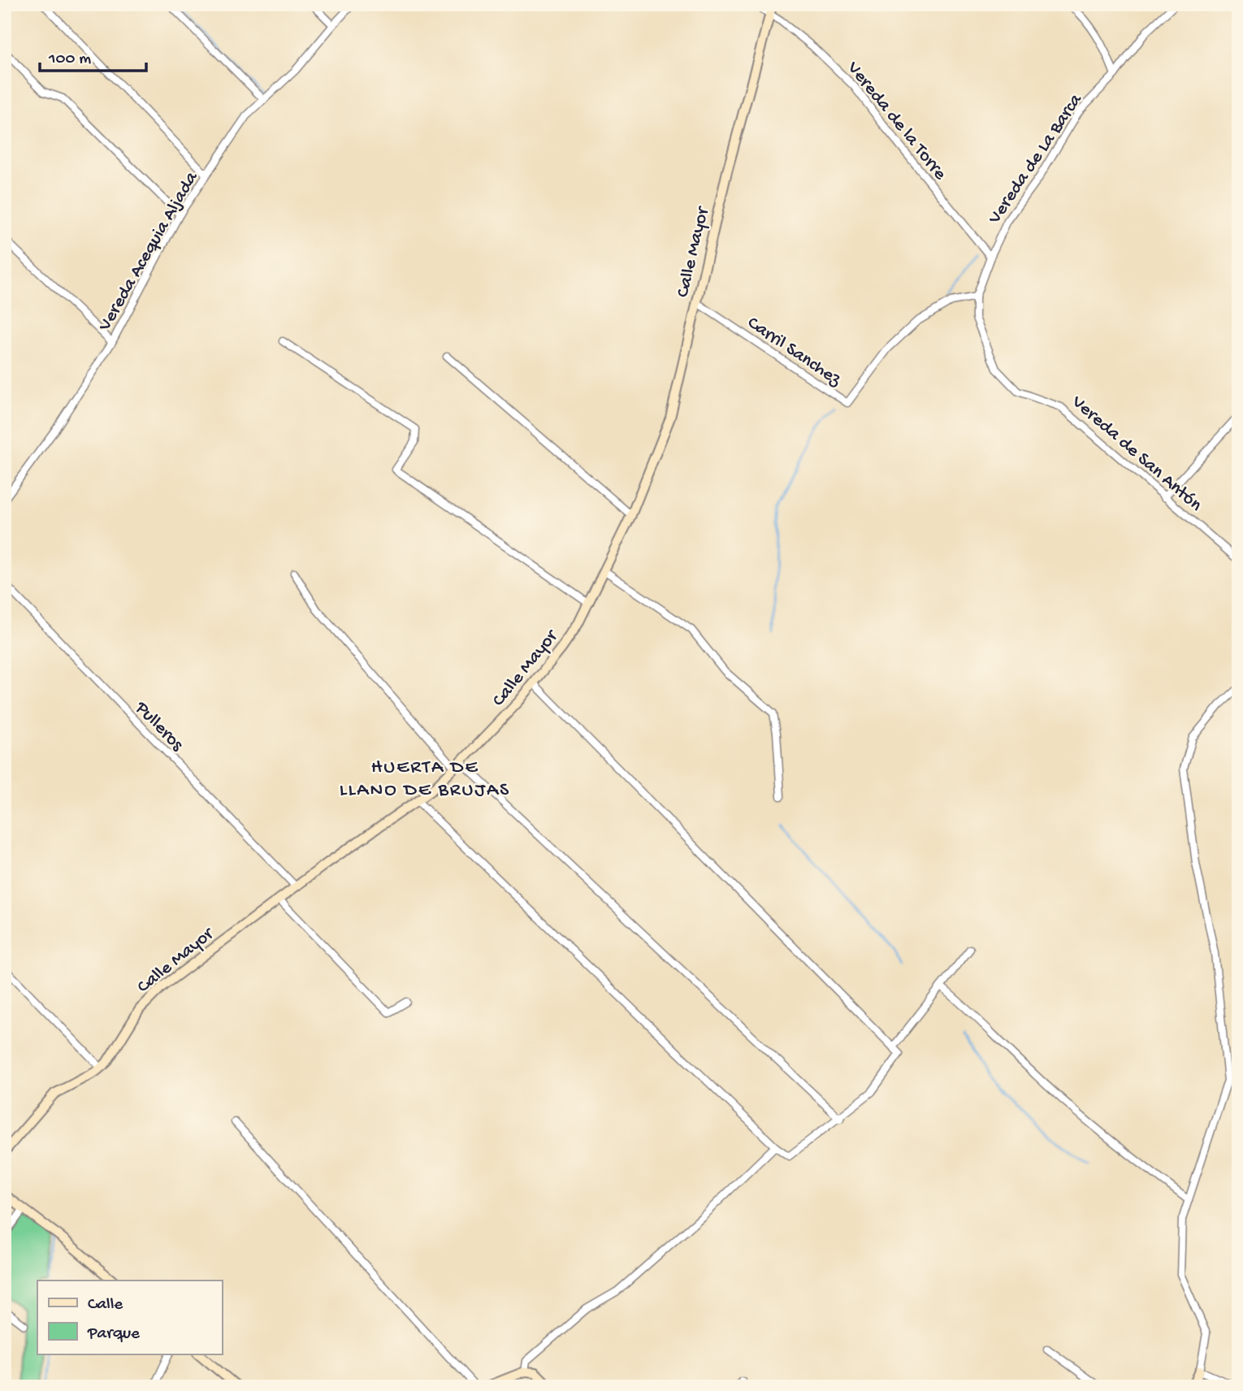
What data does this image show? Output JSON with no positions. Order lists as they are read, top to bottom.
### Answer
{
  "streets": {
    "main road": ["Calle Mayor"],
    "street": [
      "Vereda de la Torre",
      "Vereda de La Barca",
      "Vereda Acequia Aljada",
      "Carril Sanchez",
      "Vereda de San Antón",
      "Pulleros"
    ]
  },
  "crossings": [
    ["Vereda de la Torre", "Vereda de La Barca"],
    ["Vereda de la Torre", "Calle Mayor"],
    ["Vereda de la Torre", "Vereda de San Antón"],
    ["Vereda de La Barca", "Vereda de San Antón"],
    ["Calle Mayor", "Carril Sanchez"],
    ["Calle Mayor", "Pulleros"],
    ["Carril Sanchez", "Vereda de San Antón"]
  ],
  "districts": ["HUERTA DE LLANO DE BRUJAS"],
  "legend": ["Calle", "Parque"],
  "scale_bar": "100 m"
}
